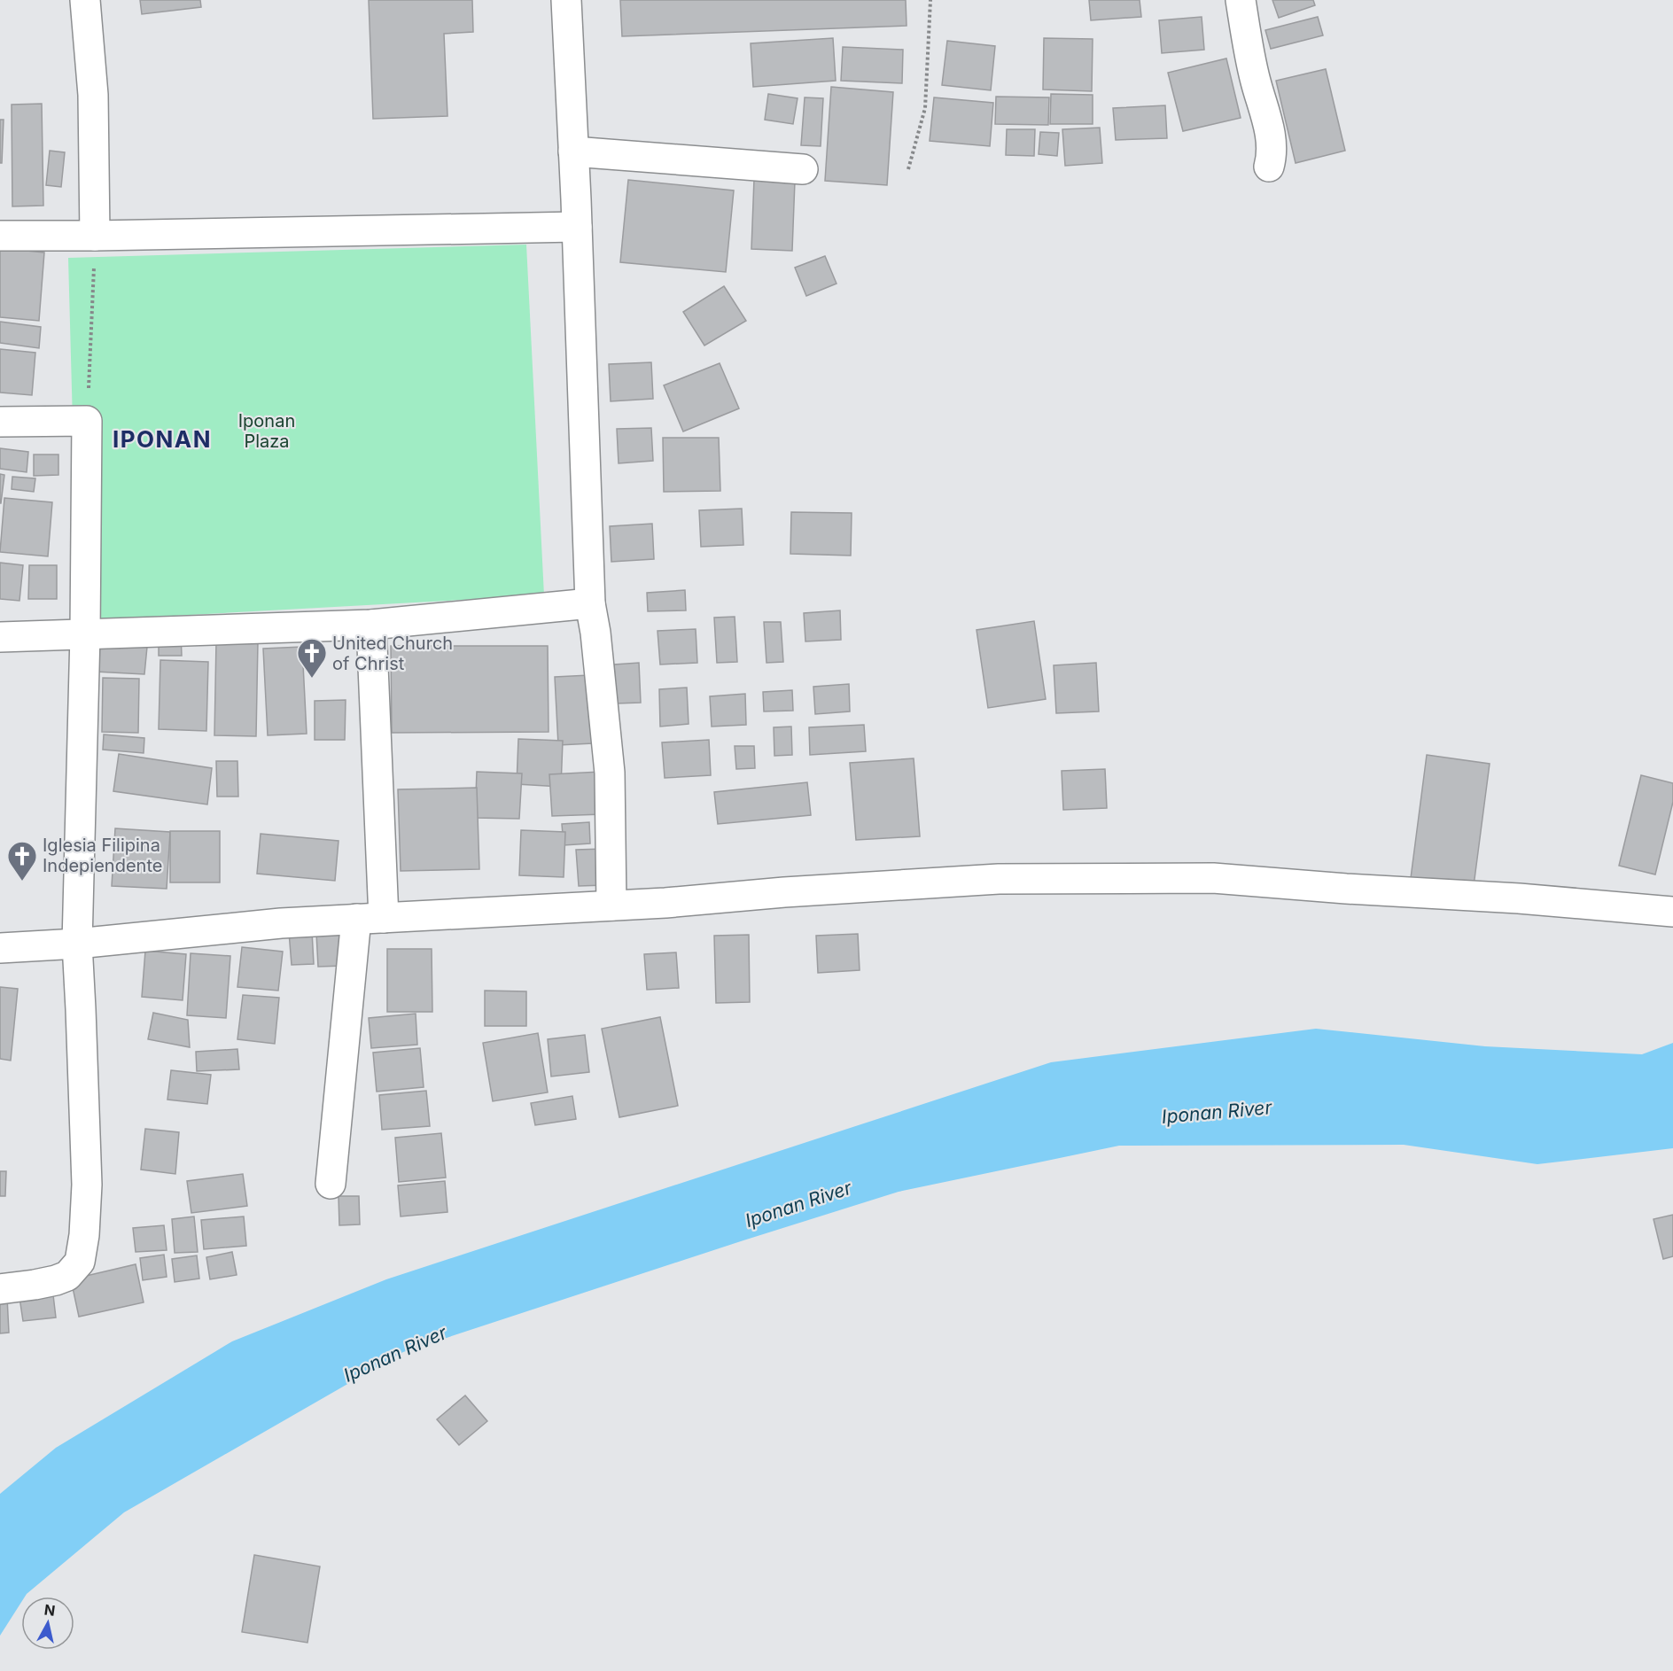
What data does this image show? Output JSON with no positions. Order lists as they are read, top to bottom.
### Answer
{
  "districts": ["IPONAN"],
  "water": ["Iponan River"],
  "parks": ["Iponan Plaza"],
  "places": {
    "church": ["United Church of Christ", "Iglesia Filipina Indepiendente"]
  },
  "north": "top"
}
